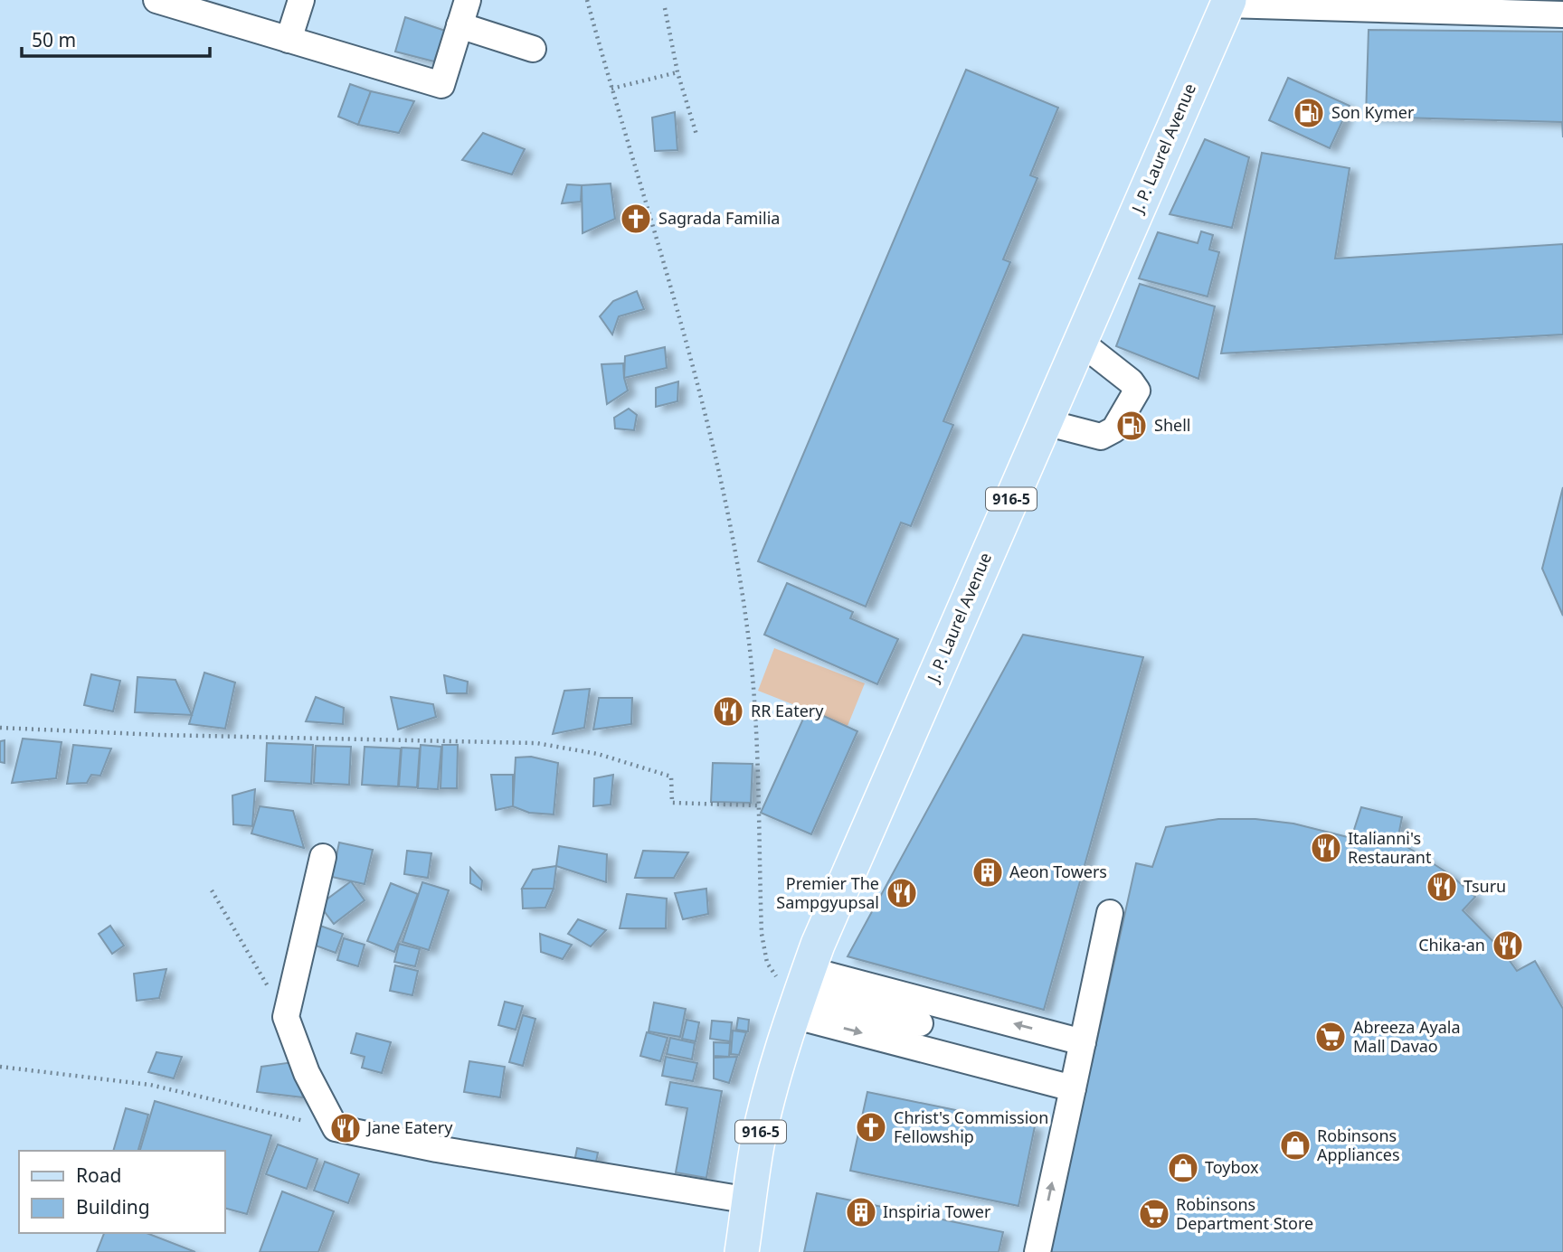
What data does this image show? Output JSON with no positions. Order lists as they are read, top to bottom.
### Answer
{
  "streets": {
    "main road": ["J. P. Laurel Avenue", "916-5"]
  },
  "places": {
    "fuel station": ["Son Kymer", "Shell"],
    "church": ["Sagrada Familia", "Christ's Commission Fellowship"],
    "restaurant": [
      "RR Eatery",
      "Italianni's Restaurant",
      "Tsuru",
      "Premier The Sampgyupsal",
      "Chika-an",
      "Jane Eatery"
    ],
    "building": ["Aeon Towers", "Inspiria Tower"],
    "supermarket": ["Abreeza Ayala Mall Davao", "Robinsons Department Store"],
    "shop": ["Robinsons Appliances", "Toybox"]
  },
  "legend": ["Road", "Building"],
  "scale_bar": "50 m"
}
